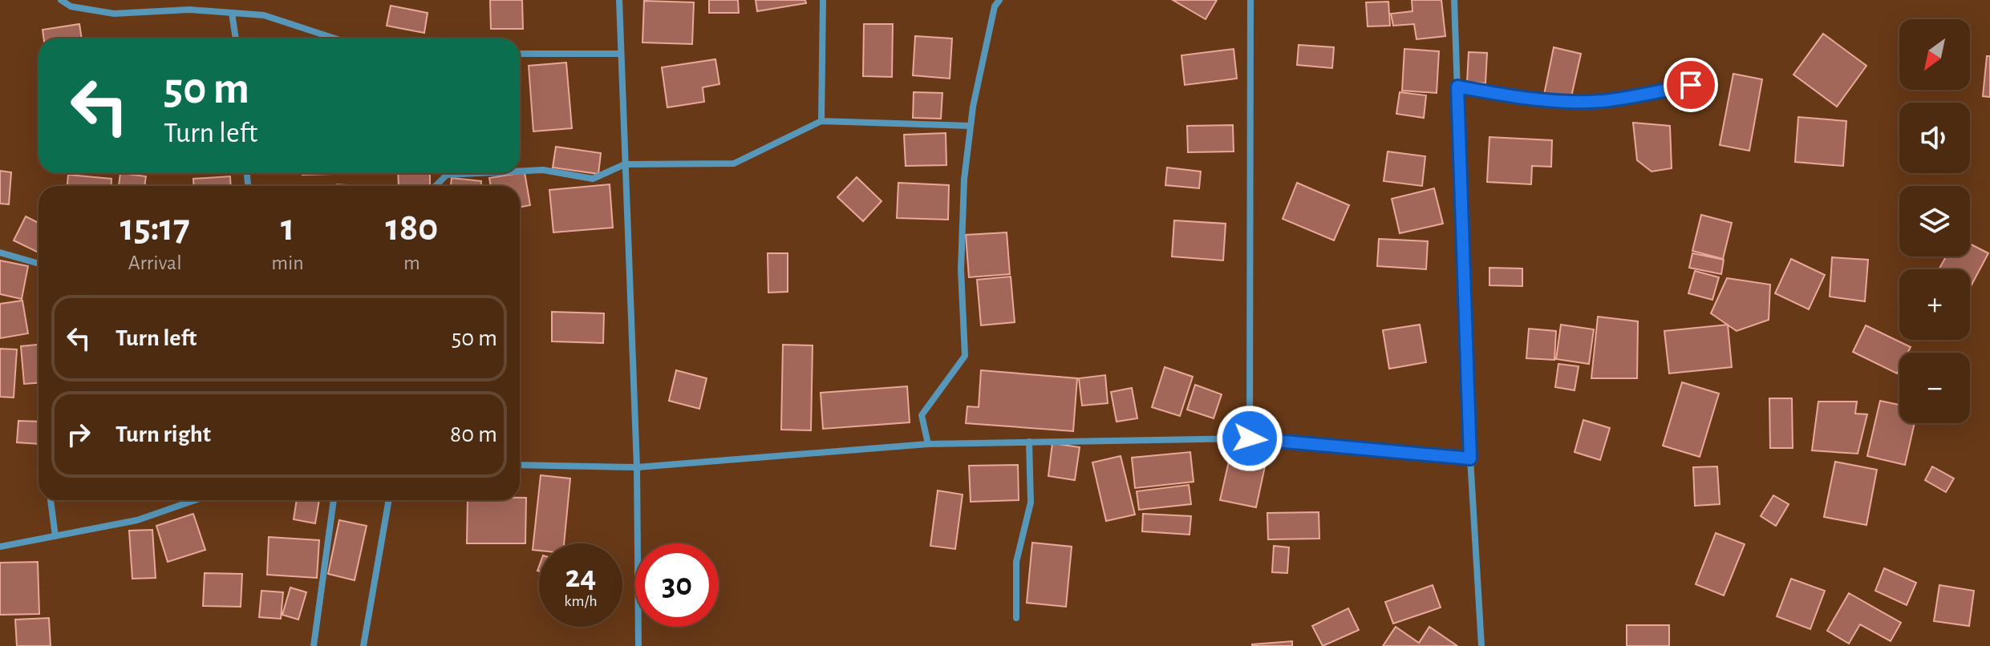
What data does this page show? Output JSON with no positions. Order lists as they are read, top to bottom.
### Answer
{
  "north": "bottom left",
  "page": {
    "map_buttons": ["+", "−"],
    "turn": ["50 m", "Turn left"],
    "eta": [
      "15:17",
      "Arrival",
      "1",
      "min",
      "180",
      "m"
    ],
    "list": [
      {
        "name": "Turn left",
        "value": "50 m"
      },
      {
        "name": "Turn right",
        "value": "80 m"
      }
    ],
    "speed": "24 km/h",
    "limit": "30"
  }
}
